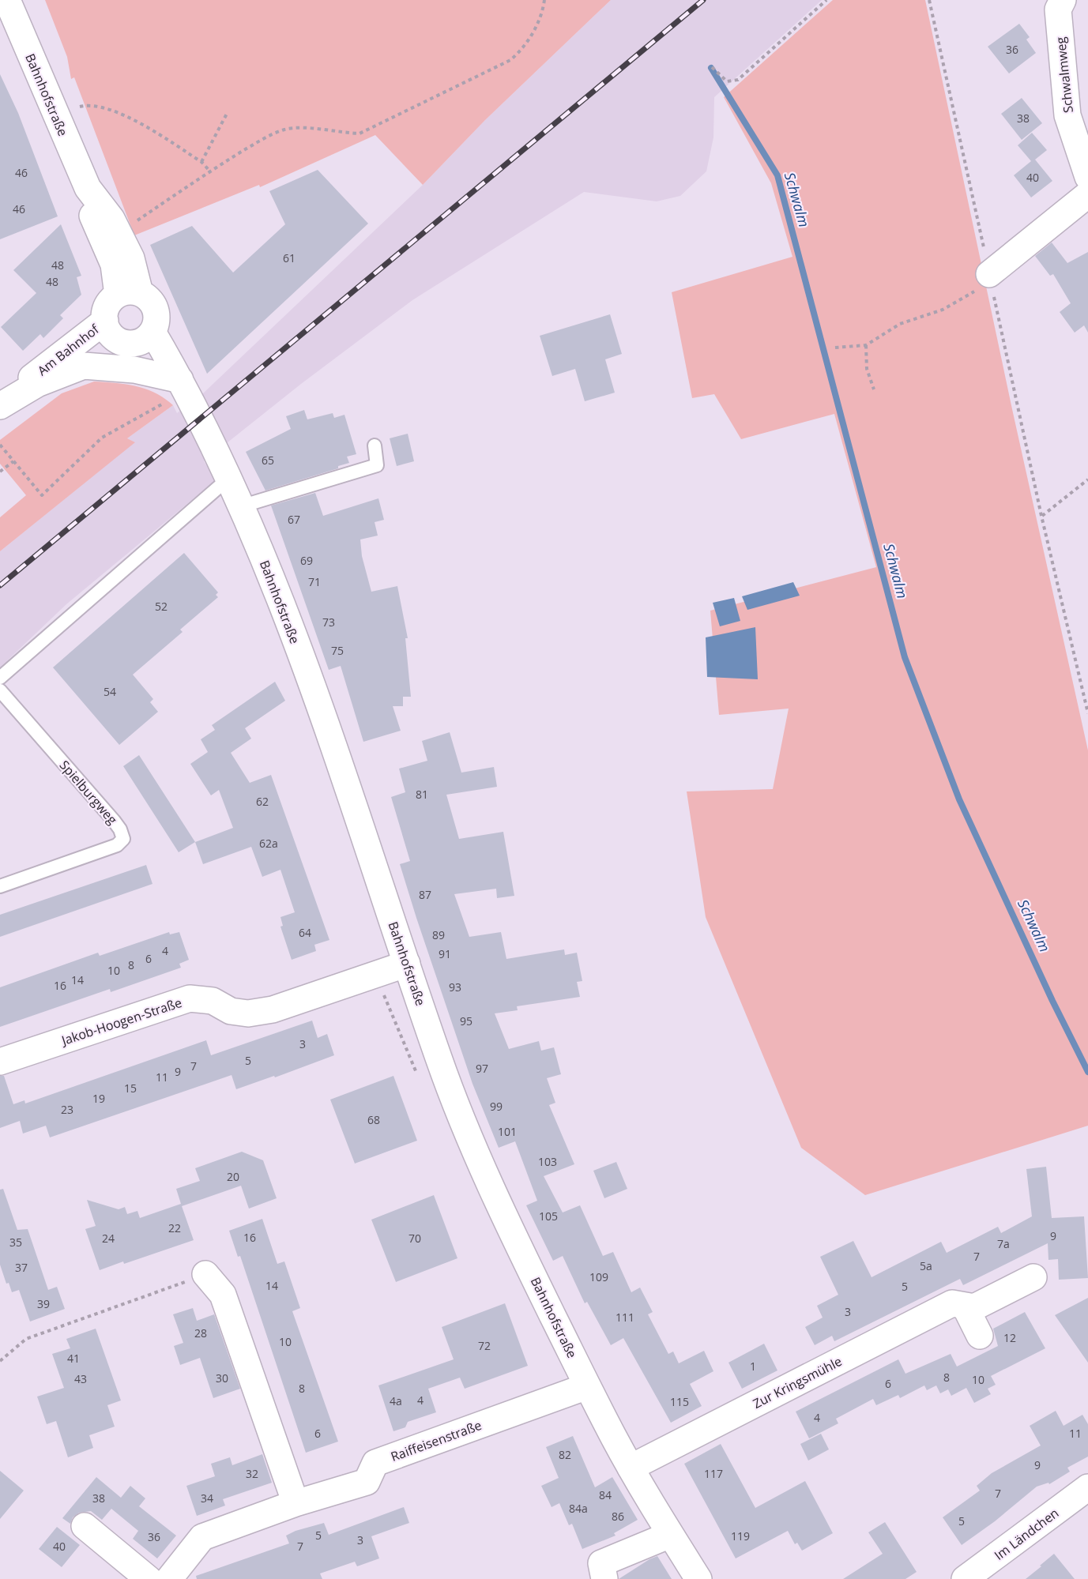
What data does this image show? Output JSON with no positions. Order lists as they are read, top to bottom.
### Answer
{
  "streets": {
    "street": [
      "Schwalmweg",
      "Bahnhofstraße",
      "Am Bahnhof",
      "Jakob-Hoogen-Straße",
      "Zur Kringsmühle",
      "Raiffeisenstraße",
      "Im Ländchen"
    ],
    "lane": ["Spielburgweg"]
  },
  "crossings": [
    ["Bahnhofstraße", "Am Bahnhof"],
    ["Bahnhofstraße", "Jakob-Hoogen-Straße"],
    ["Bahnhofstraße", "Zur Kringsmühle"],
    ["Bahnhofstraße", "Raiffeisenstraße"]
  ],
  "water": ["Schwalm"],
  "house_numbers": [
    "36",
    "38",
    "46",
    "40",
    "46",
    "61",
    "48",
    "48",
    "65",
    "67",
    "69",
    "71",
    "52",
    "73",
    "75",
    "54",
    "81",
    "62",
    "62a",
    "87",
    "64",
    "89",
    "4",
    "91",
    "6",
    "8",
    "10",
    "14",
    "16",
    "93",
    "95",
    "3",
    "5",
    "7",
    "97",
    "9",
    "11",
    "15",
    "19",
    "99",
    "23",
    "68",
    "101",
    "103",
    "20",
    "105",
    "22",
    "9",
    "16",
    "24",
    "70",
    "35",
    "7a",
    "7",
    "5a",
    "37",
    "109",
    "14",
    "5",
    "39",
    "3",
    "111",
    "28",
    "12",
    "10",
    "72",
    "41",
    "1",
    "8",
    "30",
    "43",
    "10",
    "6",
    "8",
    "4",
    "4a",
    "115",
    "4",
    "6",
    "11",
    "82",
    "9",
    "32",
    "117",
    "7",
    "84",
    "38",
    "34",
    "84a",
    "86",
    "5",
    "5",
    "119",
    "36",
    "3",
    "40",
    "7"
  ]
}
